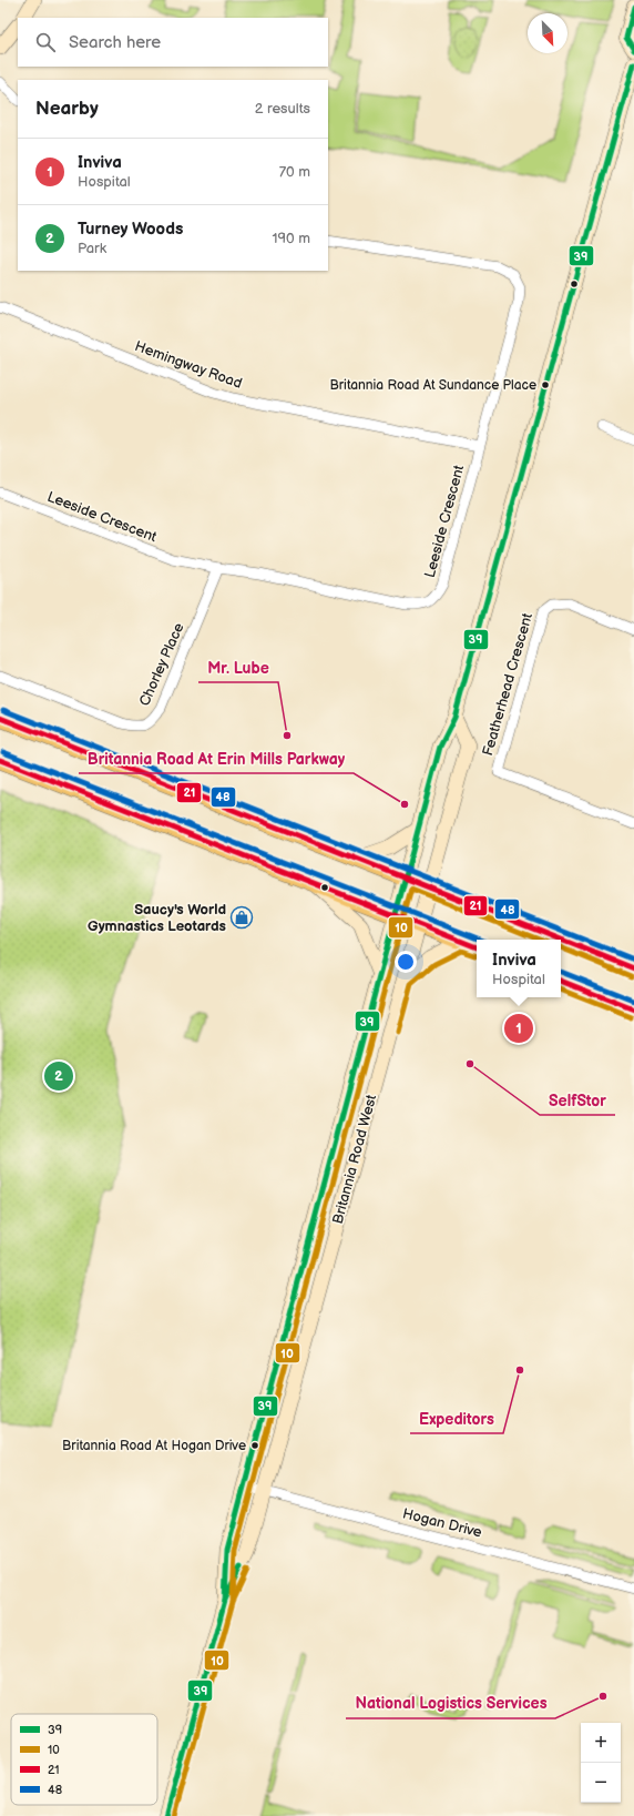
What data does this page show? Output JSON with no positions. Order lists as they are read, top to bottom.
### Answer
{
  "streets": {
    "main road": ["Britannia Road West"],
    "street": [
      "Hemingway Road",
      "Leeside Crescent",
      "Chorley Place",
      "Featherhead Crescent",
      "Hogan Drive"
    ]
  },
  "crossings": [
    ["Hemingway Road", "Leeside Crescent"],
    ["Leeside Crescent", "Chorley Place"],
    ["Britannia Road West", "Hogan Drive"]
  ],
  "places": {
    "other": [
      "Britannia Road At Sundance Place",
      "Mr. Lube",
      "Britannia Road At Erin Mills Parkway",
      "SelfStor",
      "Expeditors",
      "Britannia Road At Hogan Drive",
      "National Logistics Services"
    ],
    "shop": ["Saucy's World Gymnastics Leotards"]
  },
  "lines": [
    "transit line 39",
    "transit line 48",
    "transit line 21",
    "transit line 10"
  ],
  "legend": [
    "39",
    "10",
    "21",
    "48"
  ],
  "north": "bottom right",
  "page": {
    "search": "Search here",
    "heading": ["Nearby", "2 results"],
    "list": [
      {
        "mark": "1",
        "name": "Inviva",
        "note": "Hospital",
        "value": "70 m"
      },
      {
        "mark": "2",
        "name": "Turney Woods",
        "note": "Park",
        "value": "190 m"
      }
    ],
    "popup": ["Inviva", "Hospital"],
    "pins": ["1", "2"],
    "map_buttons": ["+", "−"]
  }
}
